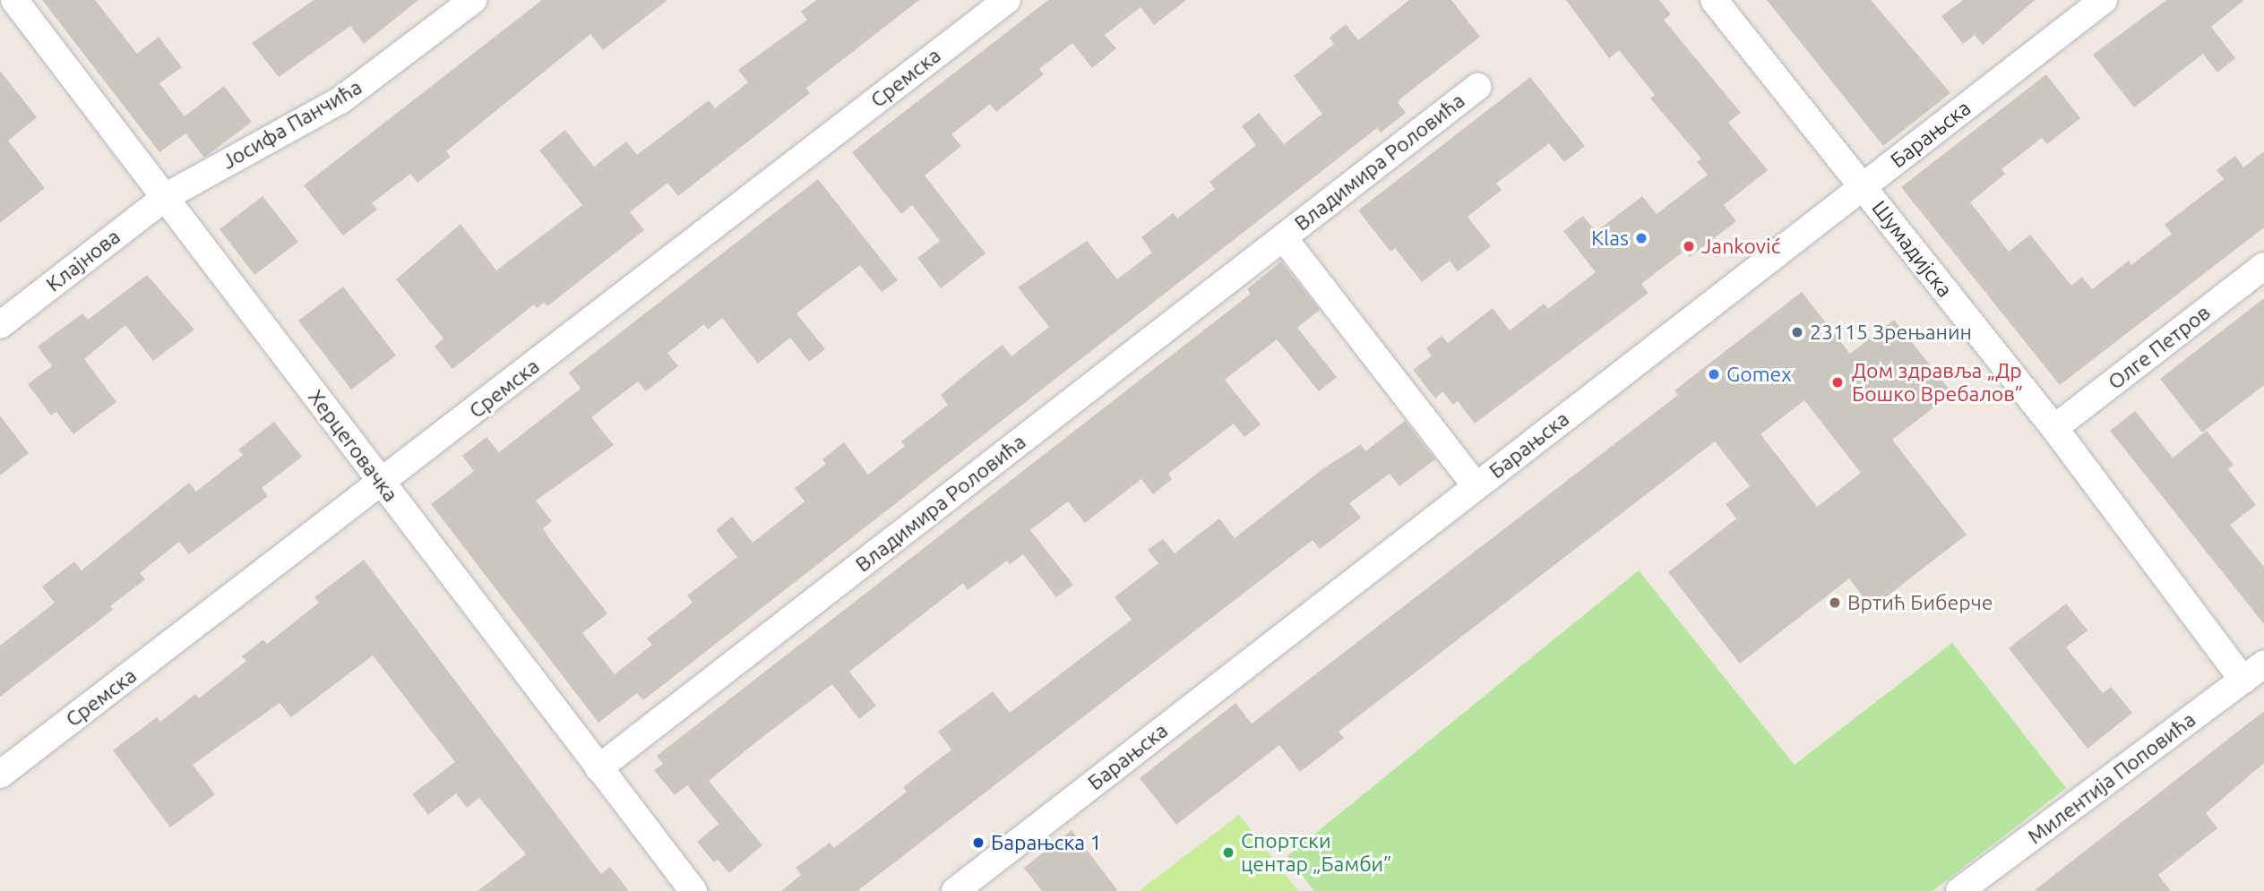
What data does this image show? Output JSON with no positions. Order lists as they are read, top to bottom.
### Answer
{
  "streets": {
    "street": [
      "Сремска",
      "Јосифа Панчића",
      "Барањска",
      "Владимира Роловића",
      "Шумадијска",
      "Клајнова",
      "Олге Петров",
      "Херцеговачка",
      "Милентија Поповића"
    ]
  },
  "crossings": [
    ["Сремска", "Херцеговачка"],
    ["Јосифа Панчића", "Клајнова"],
    ["Јосифа Панчића", "Херцеговачка"],
    ["Барањска", "Владимира Роловића"],
    ["Барањска", "Шумадијска"],
    ["Владимира Роловића", "Херцеговачка"],
    ["Шумадијска", "Олге Петров"],
    ["Шумадијска", "Милентија Поповића"],
    ["Клајнова", "Херцеговачка"]
  ],
  "places": [
    "Klas",
    "Janković",
    "23115 Зрењанин",
    "Gomex",
    "Дом здравља „Др Бошко Вребалов”",
    "Вртић Биберче",
    "Барањска 1",
    "Спортски центар „Бамби”"
  ]
}
